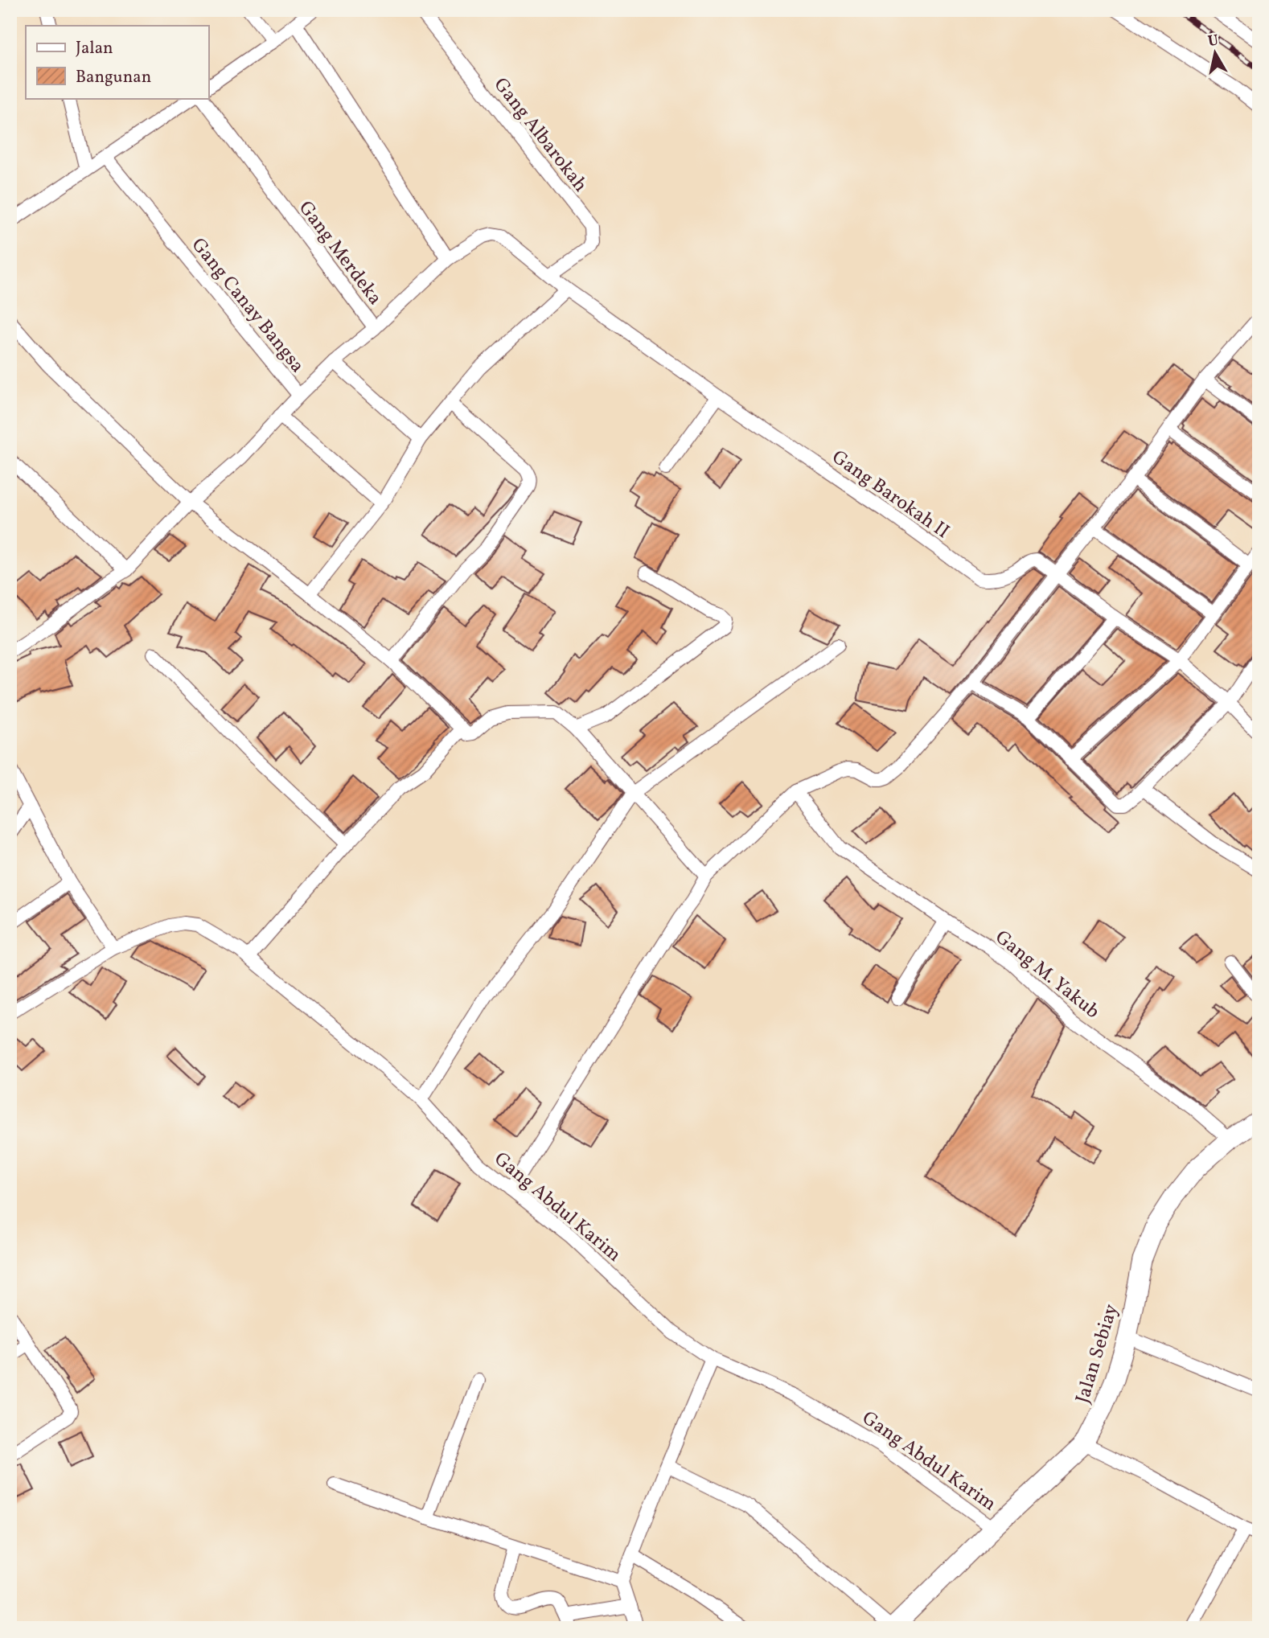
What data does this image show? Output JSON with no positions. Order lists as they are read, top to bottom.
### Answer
{
  "streets": {
    "street": [
      "Gang Albarokah",
      "Gang Merdeka",
      "Gang Canay Bangsa",
      "Gang Barokah II",
      "Gang M. Yakub",
      "Gang Abdul Karim",
      "Jalan Sebiay"
    ]
  },
  "crossings": [
    ["Gang Albarokah", "Gang Barokah II"],
    ["Gang Merdeka", "Gang Canay Bangsa"],
    ["Gang Merdeka", "Gang Barokah II"],
    ["Gang M. Yakub", "Jalan Sebiay"],
    ["Gang Abdul Karim", "Jalan Sebiay"]
  ],
  "legend": ["Jalan", "Bangunan"],
  "north": "top"
}
